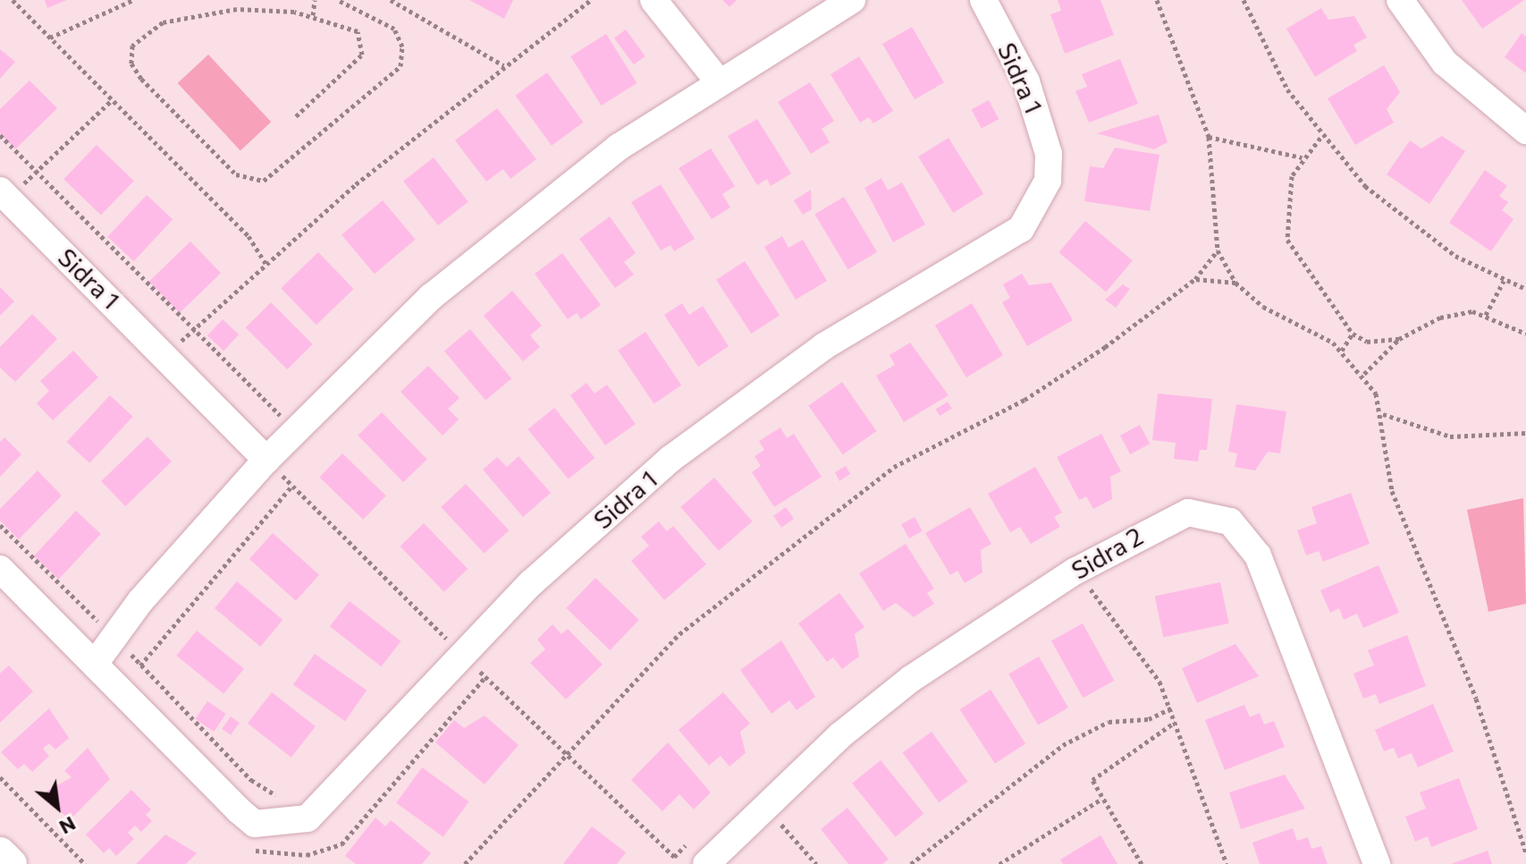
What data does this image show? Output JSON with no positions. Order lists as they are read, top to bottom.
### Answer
{
  "streets": {
    "street": ["Sidra 1", "Sidra 2"]
  },
  "north": "bottom right"
}
